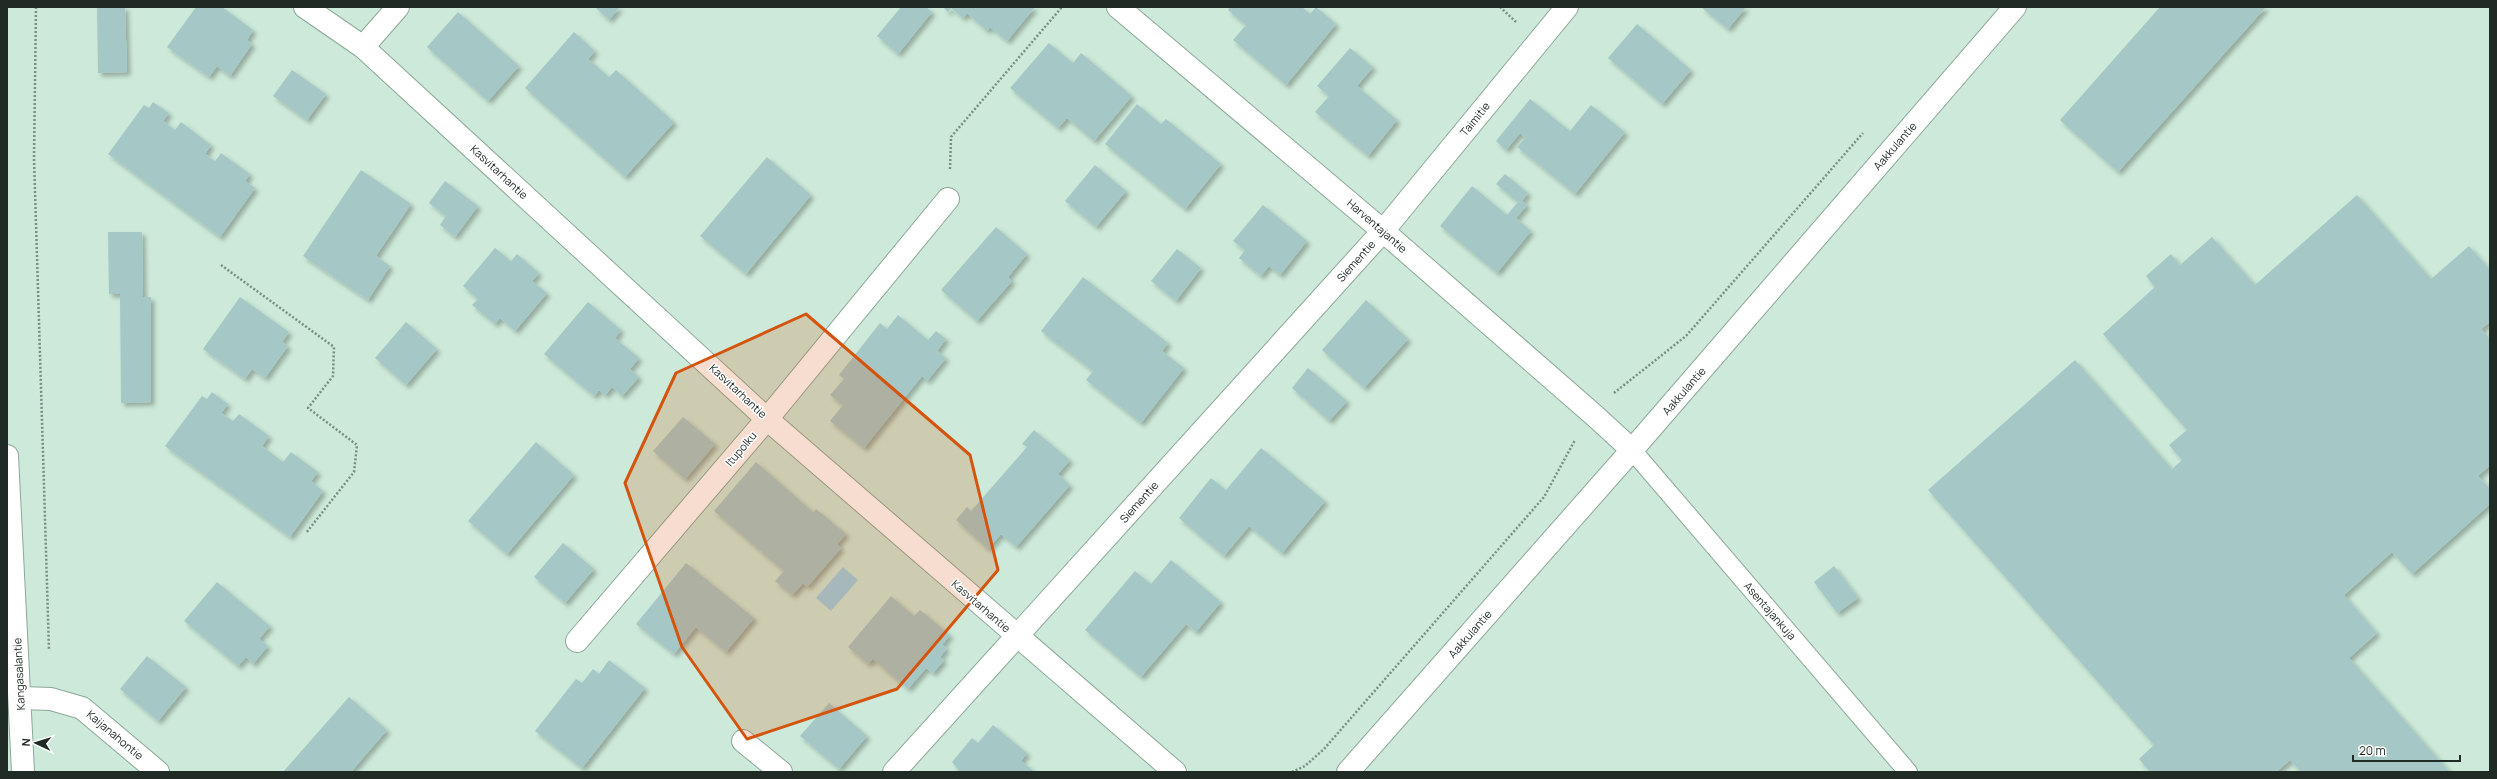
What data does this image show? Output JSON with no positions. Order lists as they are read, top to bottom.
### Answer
{
  "streets": {
    "street": [
      "Taimitie",
      "Aakkulantie",
      "Kasvitarhantie",
      "Harventajantie",
      "Siementie",
      "Itupolku",
      "Kangasalantie",
      "Kaijanahontie"
    ],
    "lane": ["Asentajankuja"]
  },
  "crossings": [
    ["Taimitie", "Harventajantie"],
    ["Taimitie", "Siementie"],
    ["Aakkulantie", "Harventajantie"],
    ["Aakkulantie", "Asentajankuja"],
    ["Kasvitarhantie", "Siementie"],
    ["Kasvitarhantie", "Itupolku"],
    ["Harventajantie", "Siementie"],
    ["Harventajantie", "Asentajankuja"],
    ["Kangasalantie", "Kaijanahontie"]
  ],
  "scale_bar": "20 m",
  "north": "left"
}
